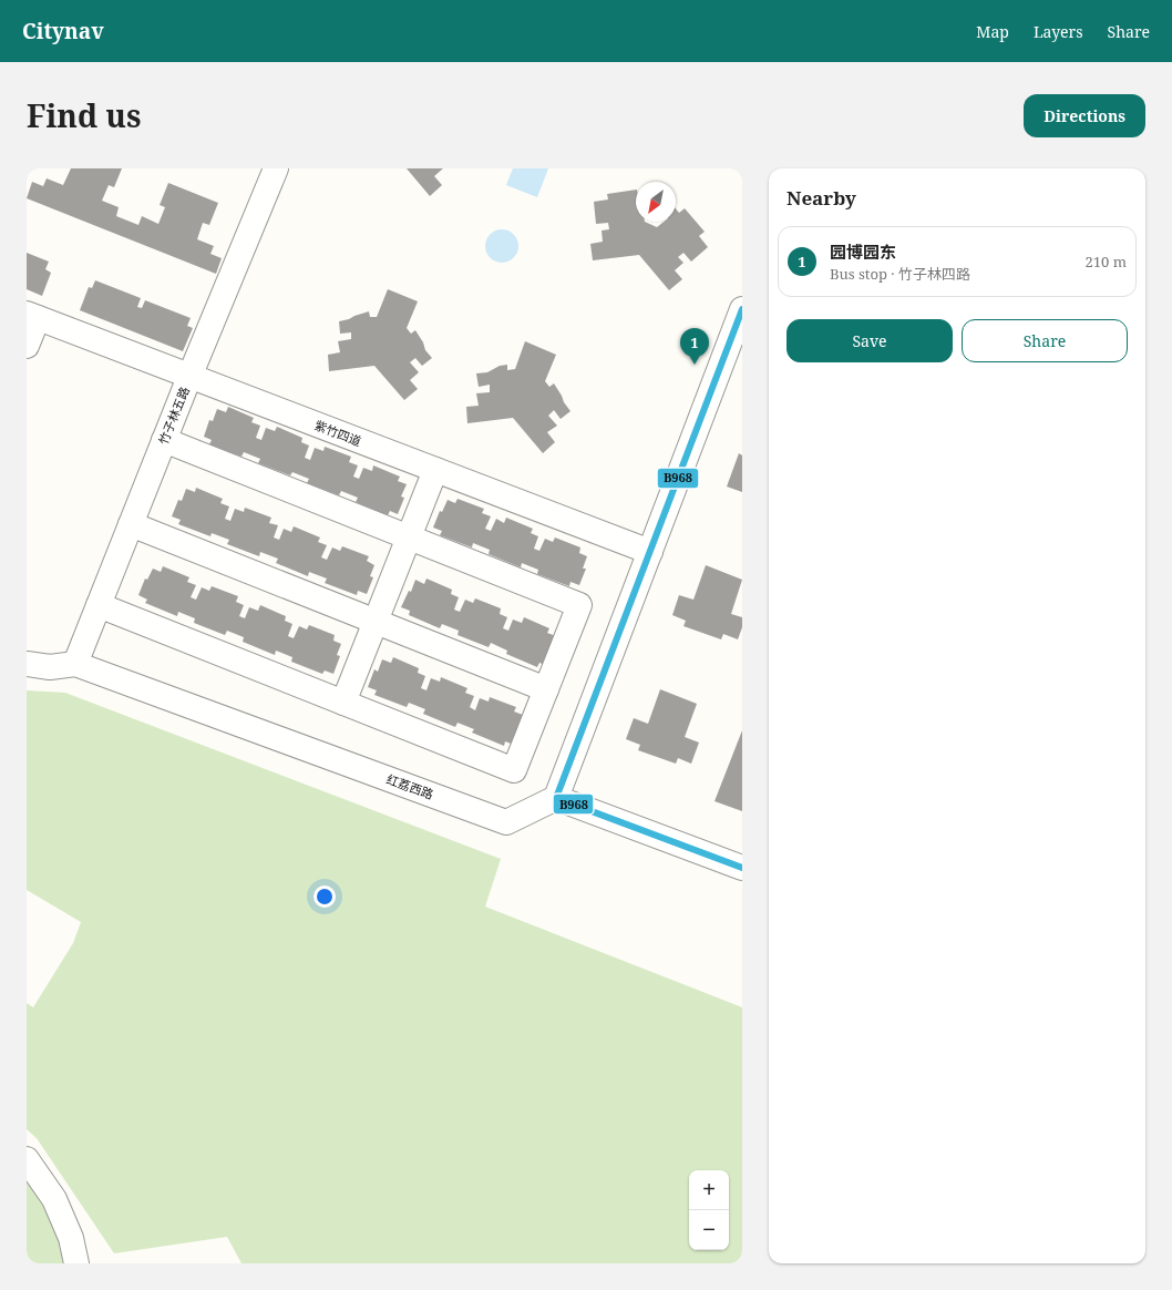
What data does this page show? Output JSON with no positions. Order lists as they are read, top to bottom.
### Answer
{
  "streets": {
    "street": ["竹子林五路", "紫竹四道", "红荔西路"]
  },
  "crossings": [
    ["竹子林五路", "紫竹四道"],
    ["竹子林五路", "红荔西路"]
  ],
  "lines": ["transit line B968"],
  "north": "bottom left",
  "page": {
    "header": "Citynav",
    "nav": ["Map", "Layers", "Share"],
    "title": "Find us",
    "buttons": [
      "Directions",
      ["Save", "Share"]
    ],
    "heading": "Nearby",
    "list": [
      {
        "mark": "1",
        "name": "园博园东",
        "note": "Bus stop · 竹子林四路",
        "value": "210 m"
      }
    ],
    "pins": "1",
    "map_buttons": ["+", "−"]
  }
}
